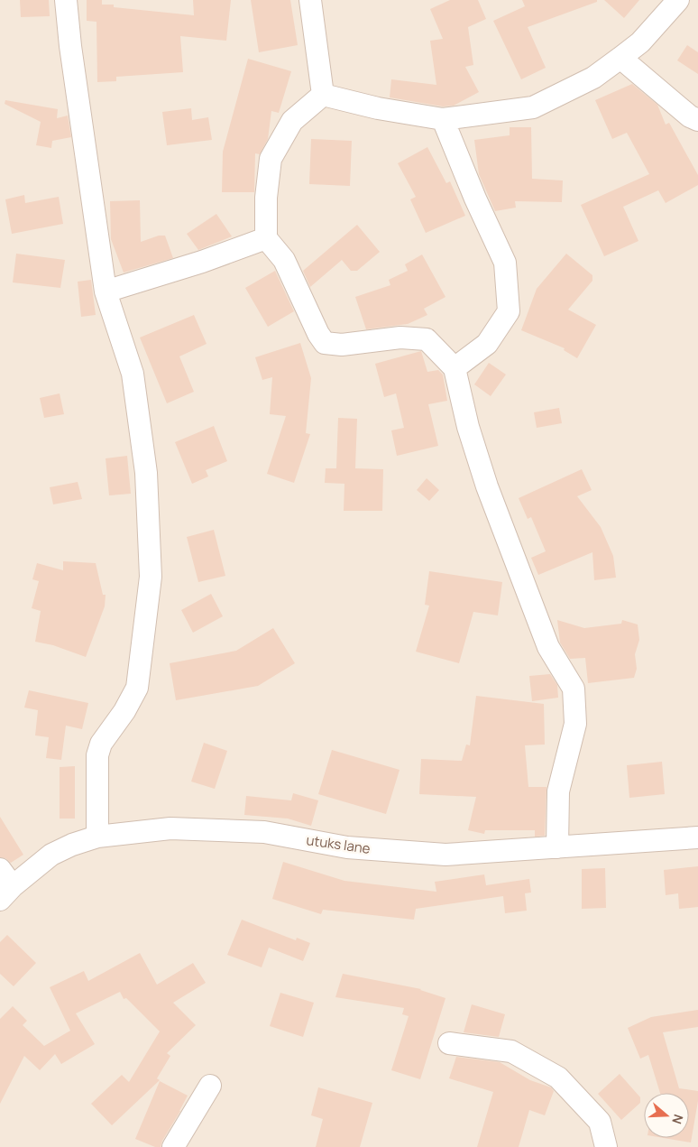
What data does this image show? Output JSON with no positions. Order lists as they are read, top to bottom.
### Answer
{
  "streets": {
    "street": ["utuks lane"]
  },
  "north": "right"
}
